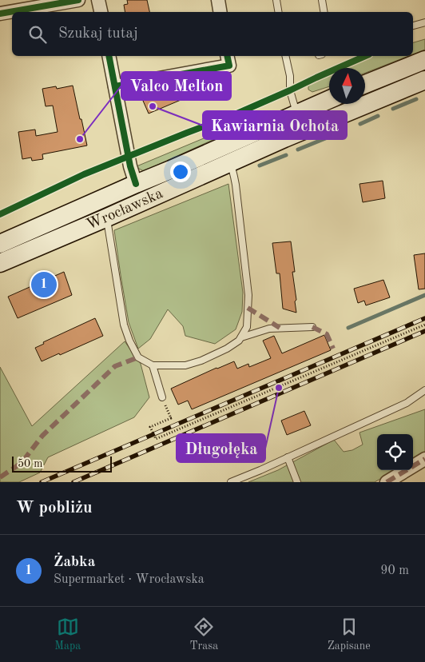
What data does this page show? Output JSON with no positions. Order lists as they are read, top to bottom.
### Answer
{
  "streets": {
    "main road": ["Wrocławska"]
  },
  "places": ["Kawiarnia Ochota", "Valco Melton", "Długołęka"],
  "scale_bar": "50 m",
  "north": "top",
  "page": {
    "search": "Szukaj tutaj",
    "pins": "1",
    "scale": "50 m",
    "heading": "W pobliżu",
    "list": [
      {
        "mark": "1",
        "name": "Żabka",
        "note": "Supermarket · Wrocławska",
        "value": "90 m"
      }
    ],
    "nav": ["Mapa", "Trasa", "Zapisane"]
  }
}
